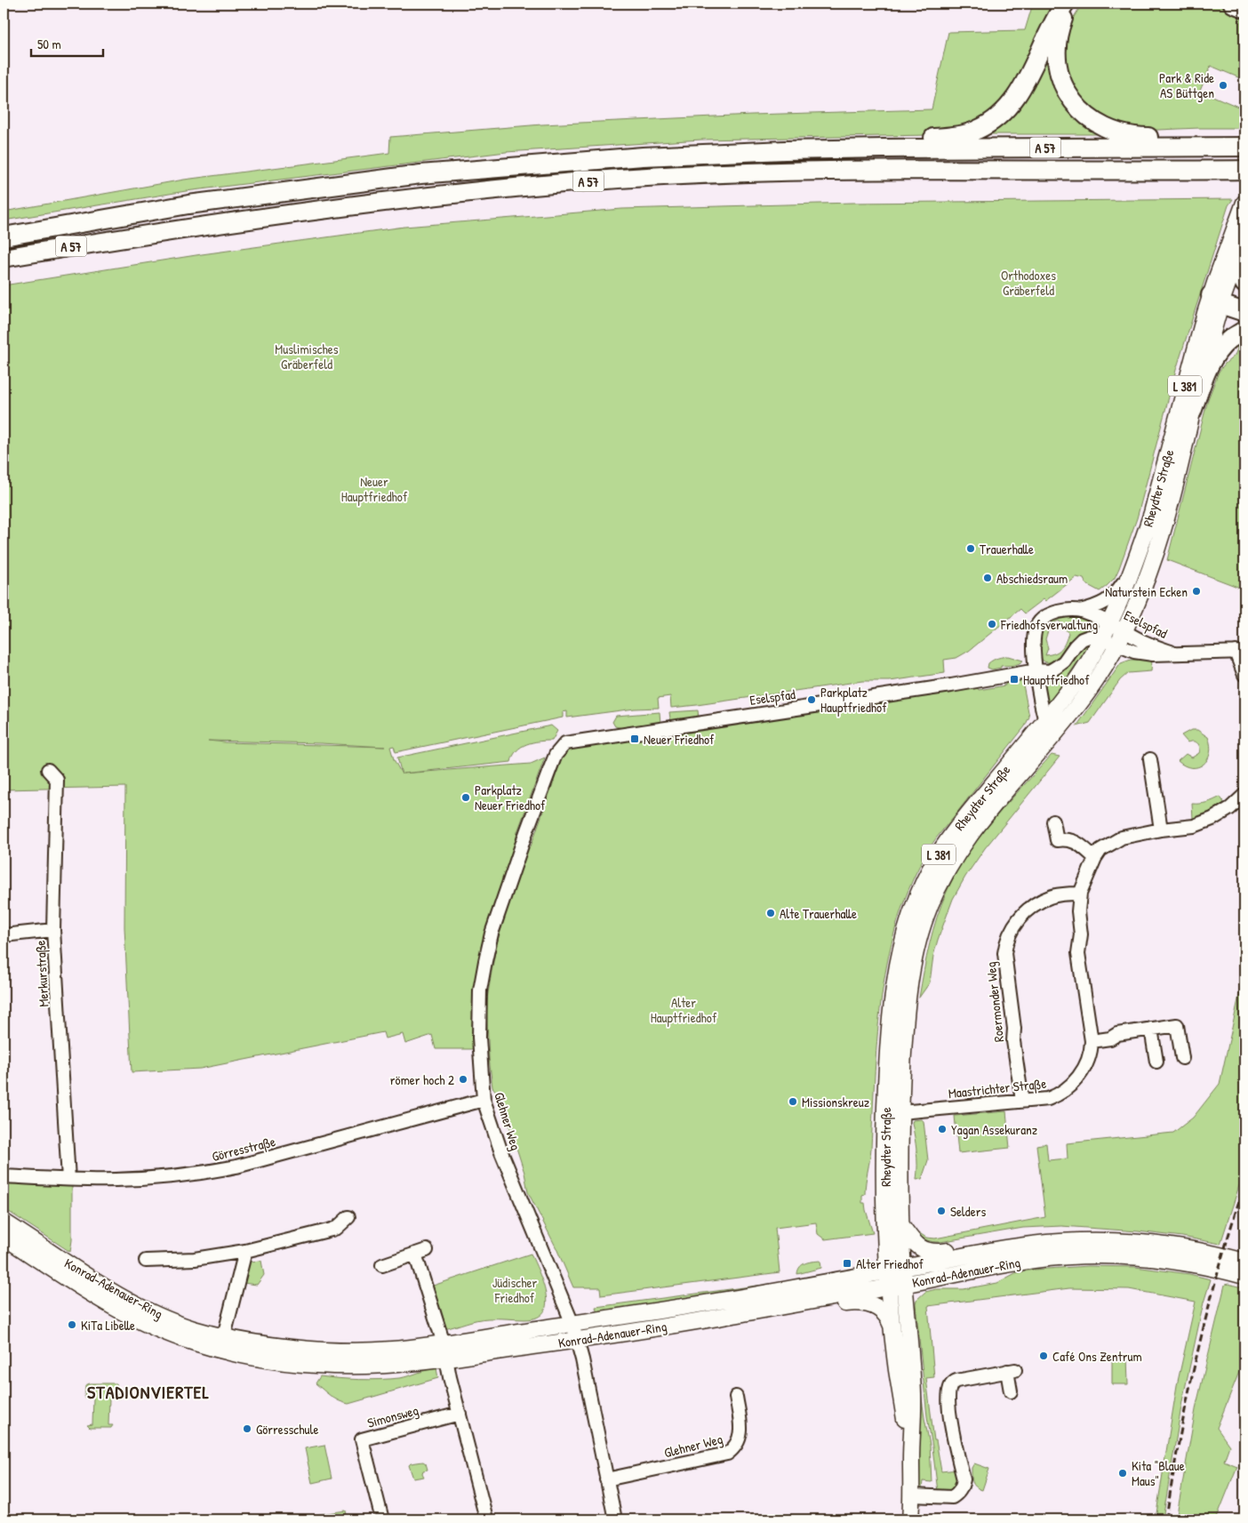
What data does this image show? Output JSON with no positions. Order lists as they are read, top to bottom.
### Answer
{
  "streets": {
    "highway": ["A 57"],
    "main road": ["L 381", "Rheydter Straße", "Konrad-Adenauer-Ring"],
    "street": [
      "Eselspfad",
      "Merkurstraße",
      "Roermonder Weg",
      "Maastrichter Straße",
      "Glehner Weg",
      "Görresstraße",
      "Simonsweg"
    ]
  },
  "crossings": [
    ["Rheydter Straße", "Eselspfad"],
    ["Rheydter Straße", "Maastrichter Straße"],
    ["Rheydter Straße", "Konrad-Adenauer-Ring"],
    ["Eselspfad", "Glehner Weg"],
    ["Merkurstraße", "Görresstraße"],
    ["Roermonder Weg", "Maastrichter Straße"],
    ["Glehner Weg", "Görresstraße"],
    ["Glehner Weg", "Konrad-Adenauer-Ring"]
  ],
  "districts": ["STADIONVIERTEL"],
  "parks": [
    "Orthodoxes Gräberfeld",
    "Muslimisches Gräberfeld",
    "Neuer Hauptfriedhof",
    "Alter Hauptfriedhof",
    "Jüdischer Friedhof"
  ],
  "places": {
    "other": [
      "Park & Ride AS Büttgen",
      "Trauerhalle",
      "Abschiedsraum",
      "Naturstein Ecken",
      "Friedhofsverwaltung",
      "Parkplatz Hauptfriedhof",
      "Parkplatz Neuer Friedhof",
      "Alte Trauerhalle",
      "römer hoch 2",
      "Missionskreuz",
      "Yagan Assekuranz",
      "Selders",
      "KiTa Libelle",
      "Café Ons Zentrum",
      "Görresschule",
      "Kita \"Blaue Maus\""
    ],
    "transit": ["Hauptfriedhof", "Neuer Friedhof", "Alter Friedhof"]
  },
  "scale_bar": "50 m"
}
